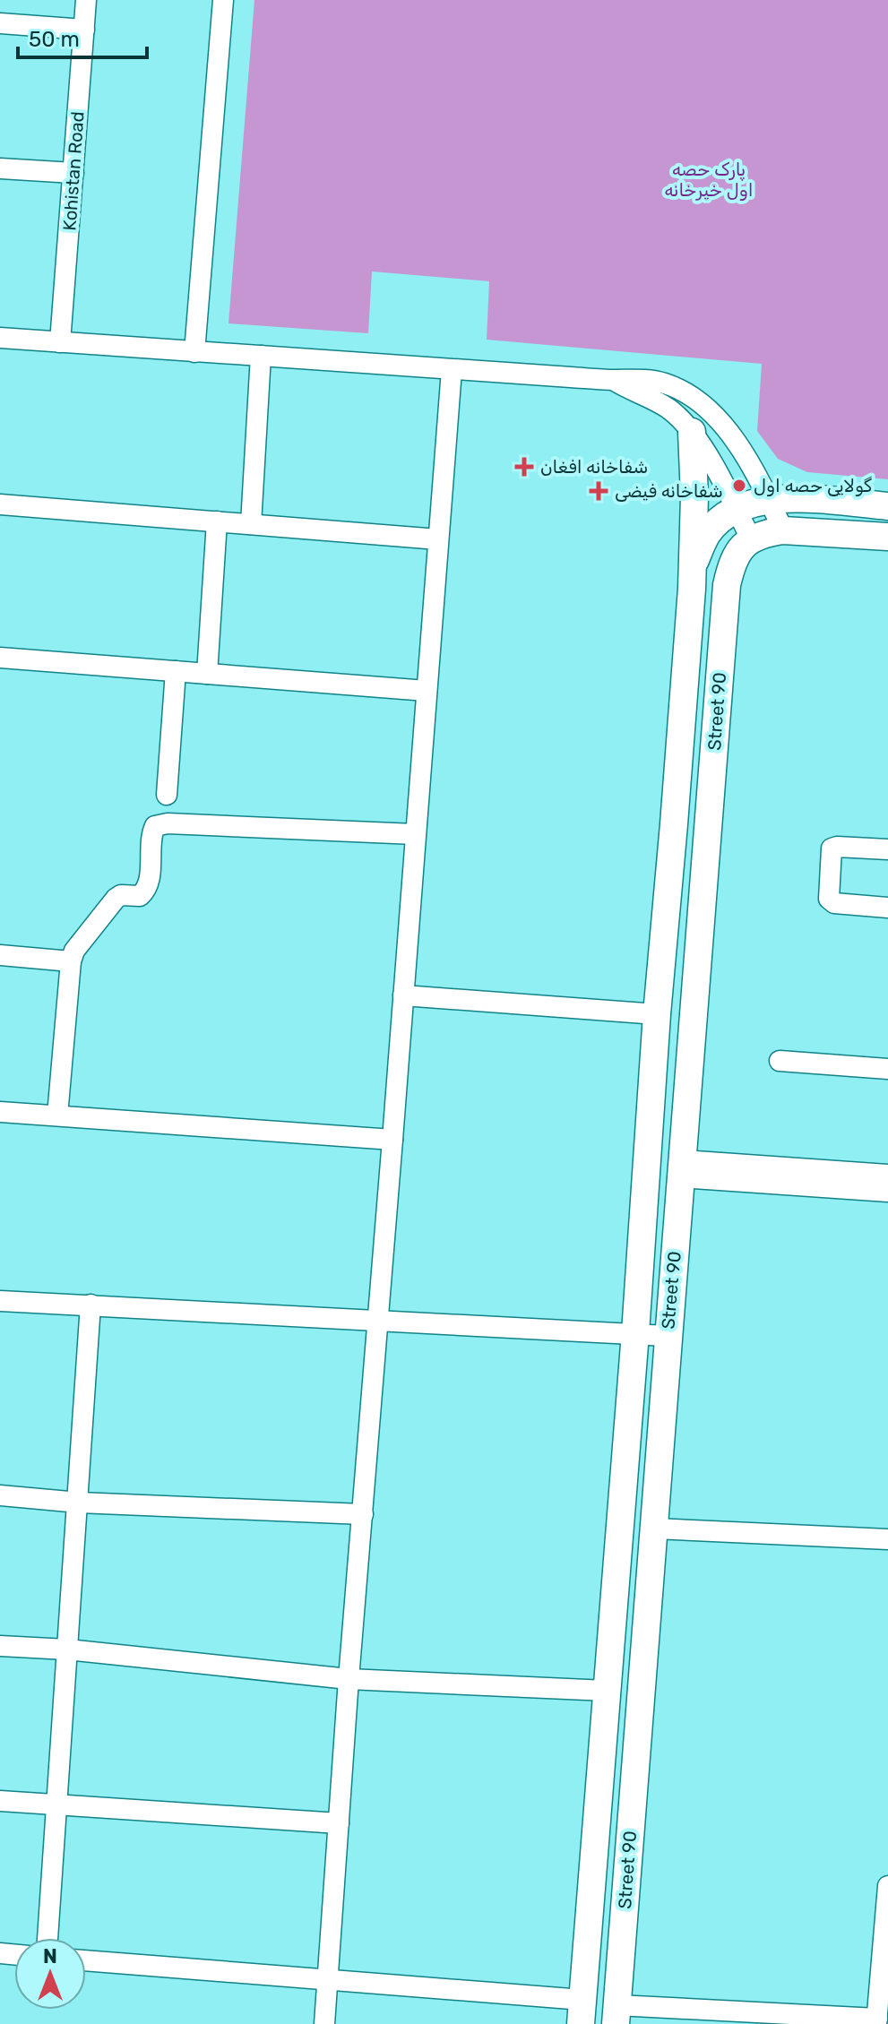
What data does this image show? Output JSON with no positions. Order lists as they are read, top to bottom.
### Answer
{
  "streets": {
    "main road": ["Street 90"],
    "street": ["Kohistan Road"]
  },
  "parks": ["پارک حصه اول خیرخانه"],
  "places": {
    "health": ["شفاخانه افغان", "شفاخانه فیضی"],
    "other": ["گولایی حصه اول"]
  },
  "scale_bar": "50 m",
  "north": "top"
}
